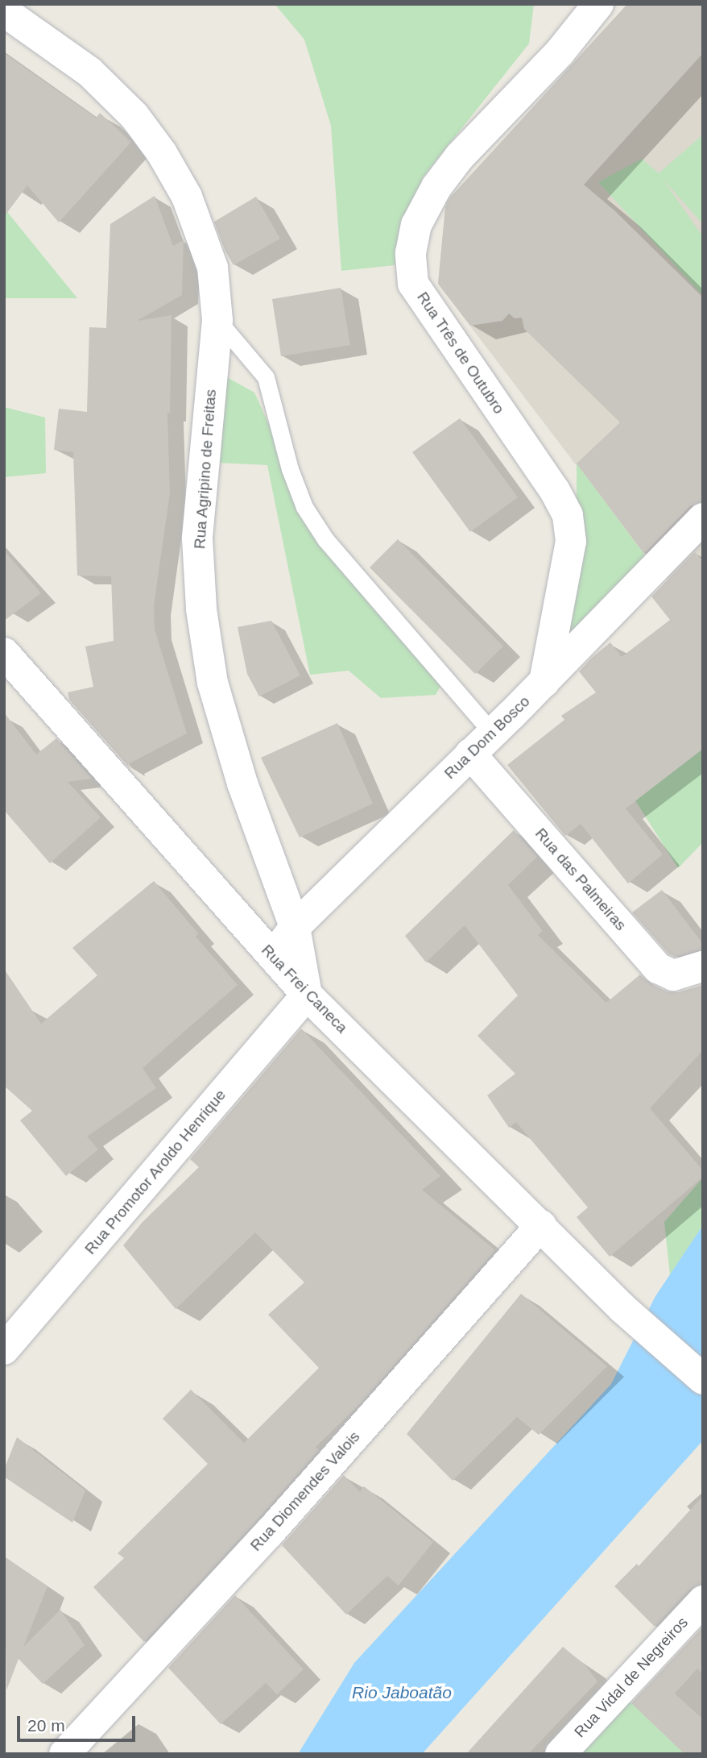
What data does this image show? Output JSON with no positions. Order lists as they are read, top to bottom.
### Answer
{
  "streets": {
    "street": [
      "Rua Três de Outubro",
      "Rua Agripino de Freitas",
      "Rua Dom Bosco",
      "Rua das Palmeiras",
      "Rua Frei Caneca",
      "Rua Promotor Aroldo Henrique",
      "Rua Diomendes Valois",
      "Rua Vidal de Negreiros"
    ]
  },
  "crossings": [
    ["Rua Três de Outubro", "Rua Dom Bosco"],
    ["Rua Agripino de Freitas", "Rua Dom Bosco"],
    ["Rua Agripino de Freitas", "Rua Frei Caneca"],
    ["Rua Agripino de Freitas", "Rua Promotor Aroldo Henrique"],
    ["Rua Dom Bosco", "Rua das Palmeiras"],
    ["Rua Dom Bosco", "Rua Frei Caneca"],
    ["Rua Frei Caneca", "Rua Promotor Aroldo Henrique"],
    ["Rua Frei Caneca", "Rua Diomendes Valois"]
  ],
  "water": ["Rio Jaboatão"],
  "scale_bar": "20 m"
}
